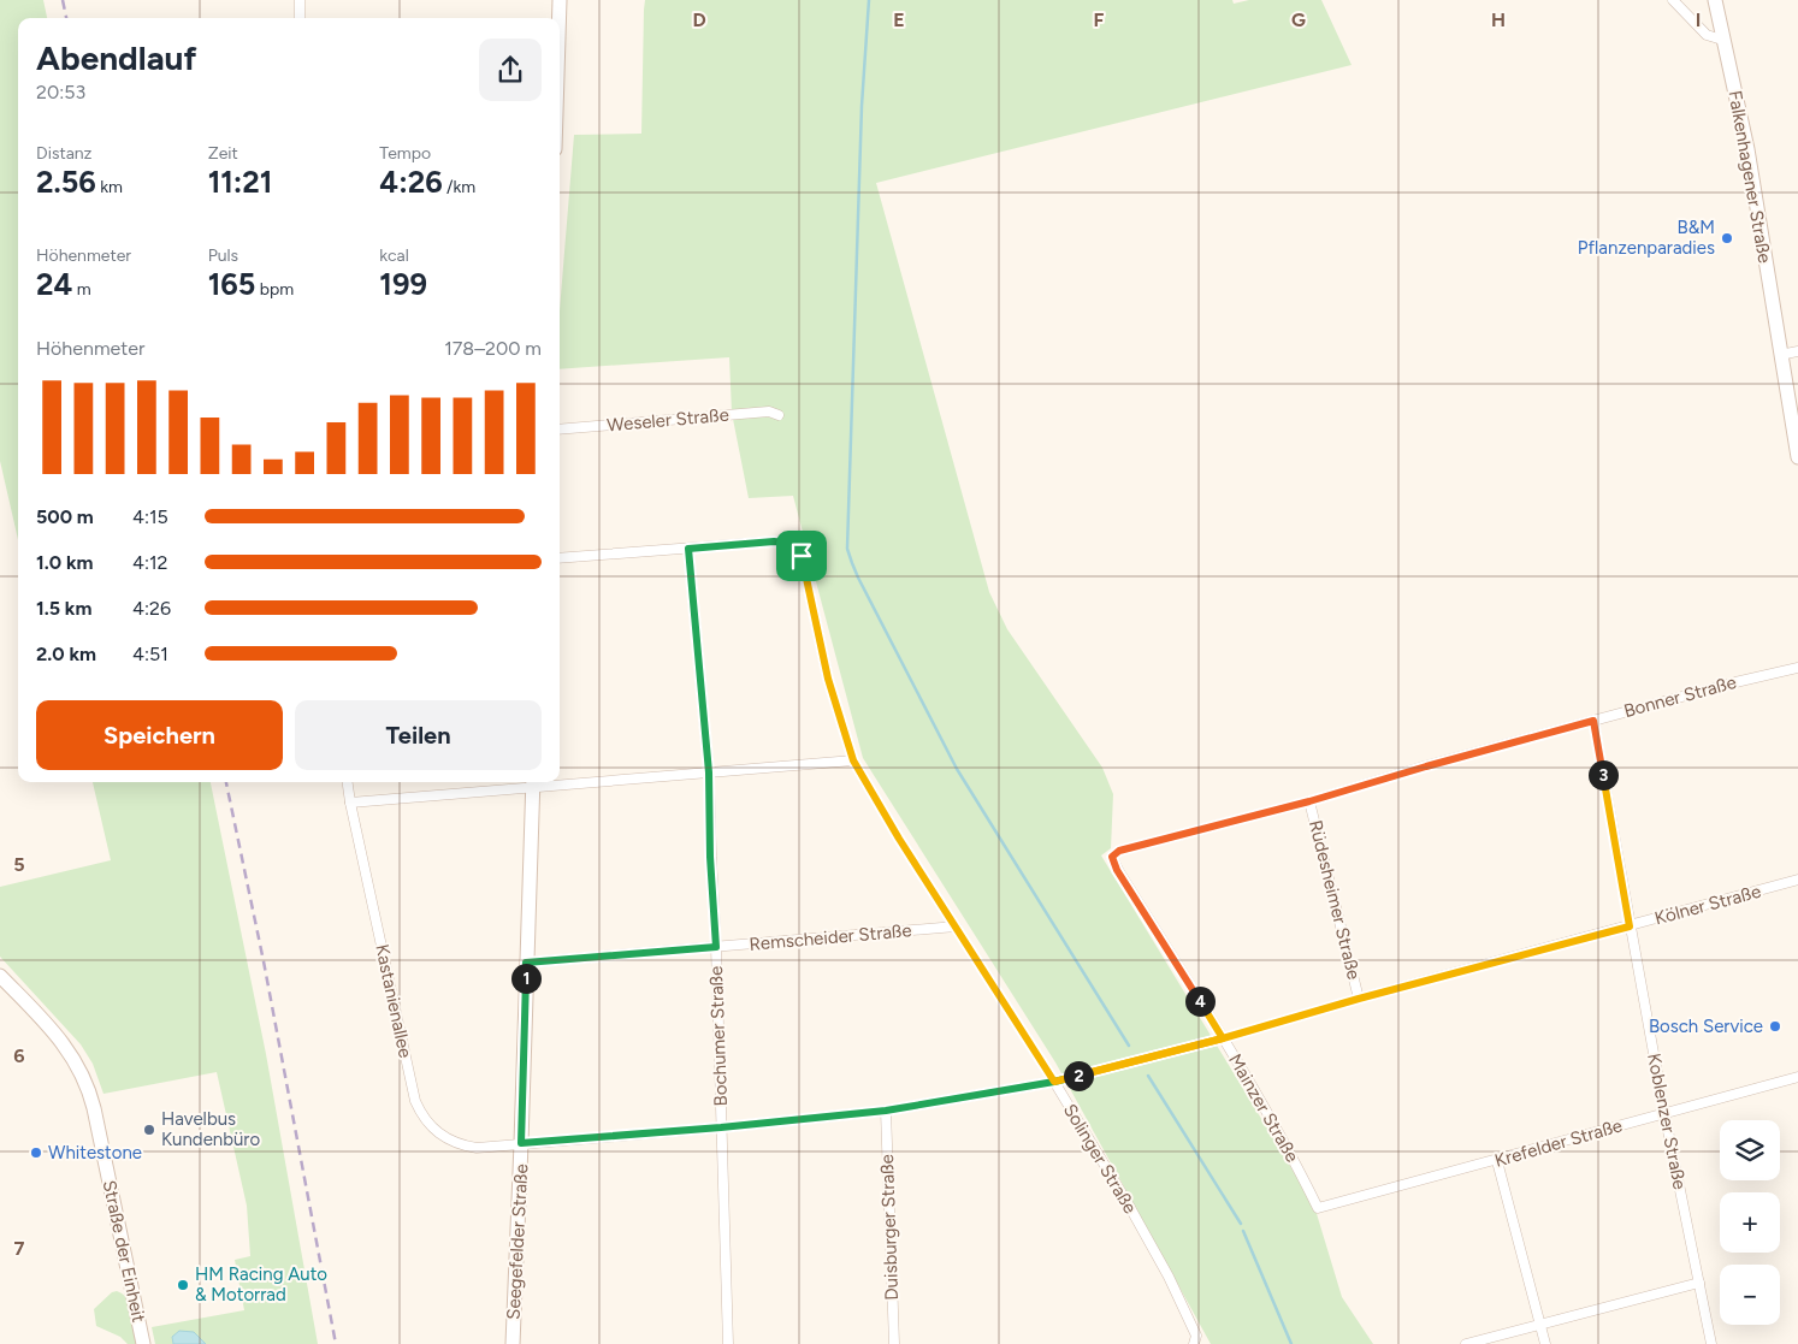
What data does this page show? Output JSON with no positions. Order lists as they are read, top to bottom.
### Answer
{
  "streets": {
    "street": [
      "Falkenhagener Straße",
      "Weseler Straße",
      "Bonner Straße",
      "Rüdesheimer Straße",
      "Kölner Straße",
      "Remscheider Straße",
      "Kastanienallee",
      "Bochumer Straße",
      "Mainzer Straße",
      "Koblenzer Straße",
      "Krefelder Straße",
      "Solinger Straße",
      "Duisburger Straße",
      "Seegefelder Straße",
      "Straße der Einheit"
    ]
  },
  "crossings": [
    ["Bonner Straße", "Rüdesheimer Straße"],
    ["Bonner Straße", "Mainzer Straße"],
    ["Bonner Straße", "Koblenzer Straße"],
    ["Rüdesheimer Straße", "Kölner Straße"],
    ["Kölner Straße", "Kastanienallee"],
    ["Kölner Straße", "Bochumer Straße"],
    ["Kölner Straße", "Mainzer Straße"],
    ["Kölner Straße", "Koblenzer Straße"],
    ["Kölner Straße", "Solinger Straße"],
    ["Kölner Straße", "Duisburger Straße"],
    ["Kölner Straße", "Seegefelder Straße"],
    ["Remscheider Straße", "Bochumer Straße"],
    ["Remscheider Straße", "Solinger Straße"],
    ["Remscheider Straße", "Seegefelder Straße"],
    ["Kastanienallee", "Seegefelder Straße"],
    ["Bochumer Straße", "Solinger Straße"],
    ["Mainzer Straße", "Krefelder Straße"],
    ["Koblenzer Straße", "Krefelder Straße"]
  ],
  "places": [
    "B&M Pflanzenparadies",
    "Bosch Service",
    "Havelbus Kundenbüro",
    "Whitestone",
    "HM Racing Auto & Motorrad"
  ],
  "page": {
    "heading": ["Abendlauf", "20:53"],
    "stats": [
      ["Distanz", "2.56 km"],
      ["Zeit", "11:21"],
      ["Tempo", "4:26 /km"],
      ["Höhenmeter", "24 m"],
      ["Puls", "165 bpm"],
      ["kcal", "199"]
    ],
    "chart": ["Höhenmeter", "178–200 m"],
    "list": [
      {
        "name": "500 m",
        "note": "4:15"
      },
      {
        "name": "1.0 km",
        "note": "4:12"
      },
      {
        "name": "1.5 km",
        "note": "4:26"
      },
      {
        "name": "2.0 km",
        "note": "4:51"
      }
    ],
    "buttons": ["Speichern", "Teilen"],
    "pins": [
      "3",
      "1",
      "4",
      "2"
    ],
    "map_buttons": ["+", "−"]
  },
  "grid": {
    "columns": [
      "D",
      "E",
      "F",
      "G",
      "H",
      "I"
    ],
    "rows": ["5", "6", "7"]
  }
}
